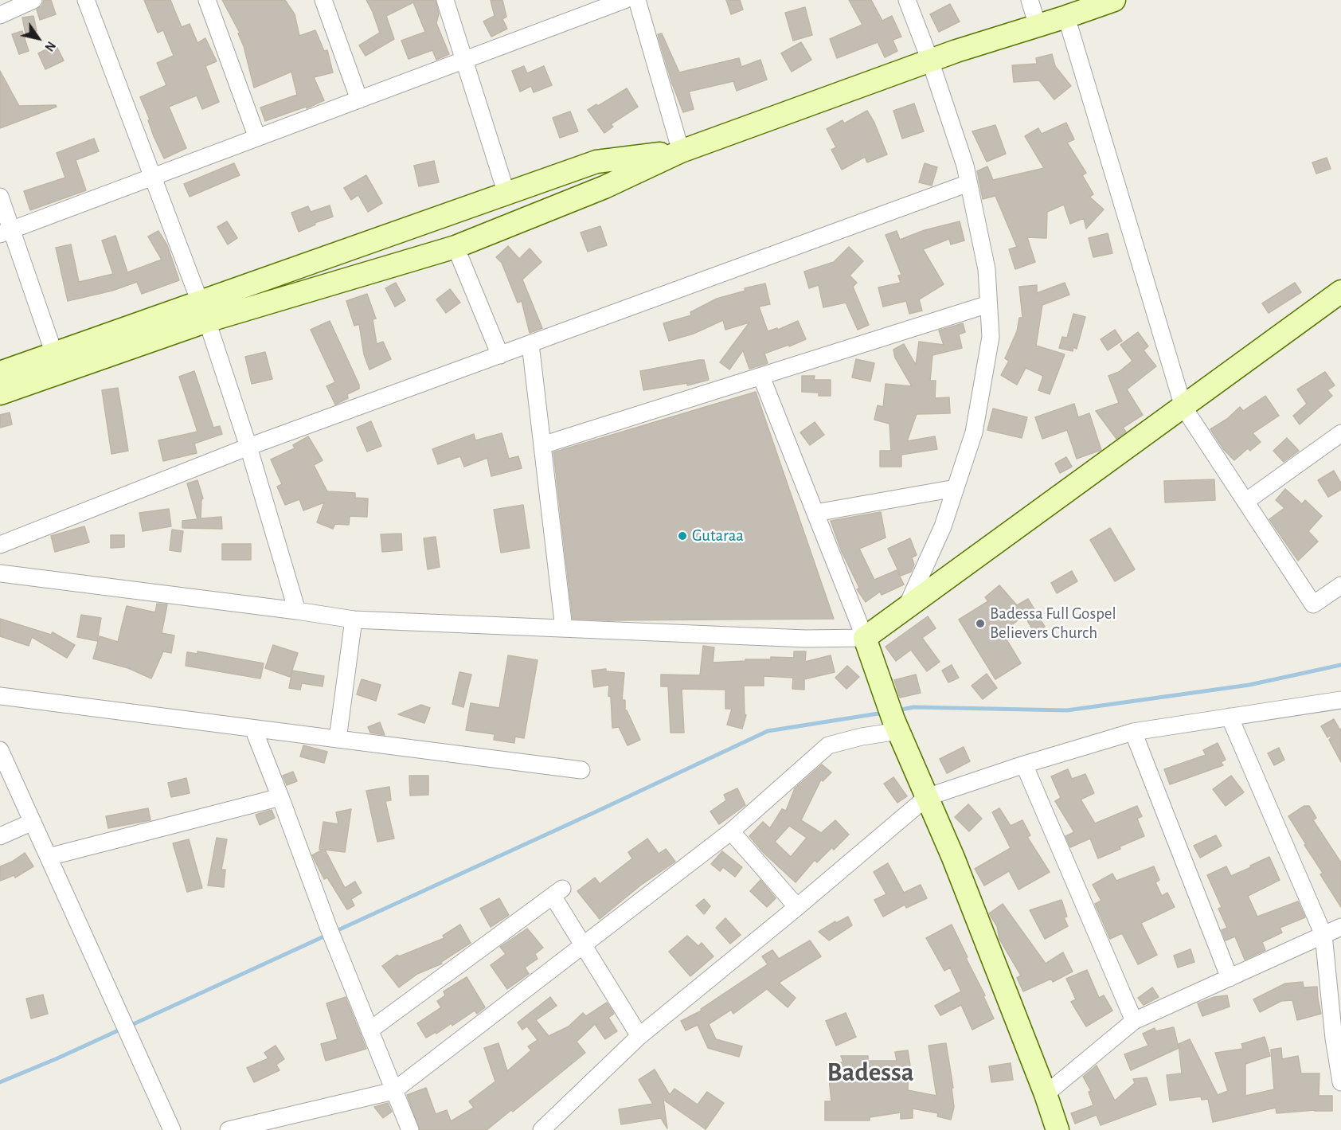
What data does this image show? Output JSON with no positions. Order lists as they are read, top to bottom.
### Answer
{
  "districts": ["Badessa"],
  "places": ["Gutaraa", "Badessa Full Gospel Believers Church"],
  "north": "bottom right"
}
